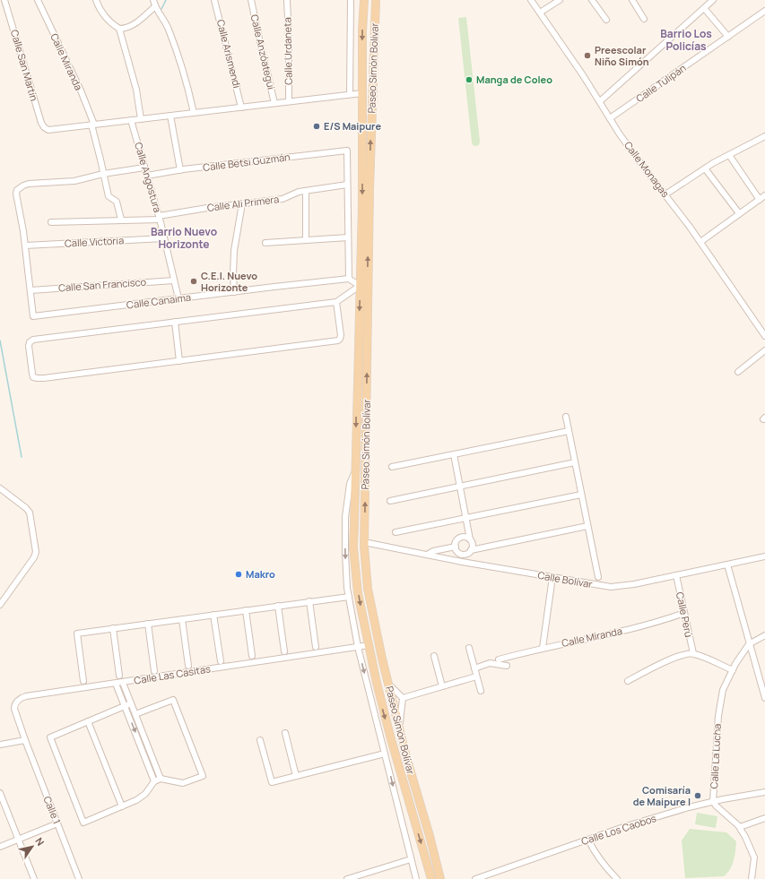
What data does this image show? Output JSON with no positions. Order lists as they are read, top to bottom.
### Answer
{
  "streets": {
    "main road": ["Paseo Simón Bolívar"],
    "street": [
      "Calle Urdaneta",
      "Calle Anzóategui",
      "Calle Arismendi",
      "Calle Miranda",
      "Calle San Martín",
      "Calle Tulipán",
      "Calle Betsi Guzmán",
      "Calle Monagas",
      "Calle Angostura",
      "Calle Ali Primera",
      "Calle Victoria",
      "Calle San Francisco",
      "Calle Canaima",
      "Calle Bolívar",
      "Calle Perú",
      "Calle Las Casitas",
      "Calle La Lucha",
      "Calle 1",
      "Calle Los Caobos"
    ]
  },
  "crossings": [
    ["Calle Miranda", "Calle San Martín"],
    ["Calle Miranda", "Calle Ali Primera"],
    ["Calle Miranda", "Calle Perú"],
    ["Paseo Simón Bolívar", "Calle Bolívar"],
    ["Paseo Simón Bolívar", "Calle Las Casitas"],
    ["Calle Tulipán", "Calle Monagas"],
    ["Calle Betsi Guzmán", "Calle Angostura"],
    ["Calle Betsi Guzmán", "Calle Ali Primera"],
    ["Calle Angostura", "Calle Ali Primera"],
    ["Calle Angostura", "Calle Victoria"],
    ["Calle Angostura", "Calle San Francisco"],
    ["Calle Angostura", "Calle Canaima"],
    ["Calle San Francisco", "Calle Canaima"],
    ["Calle Bolívar", "Calle Perú"],
    ["Calle Las Casitas", "Calle 1"],
    ["Calle La Lucha", "Calle Los Caobos"]
  ],
  "districts": ["Barrio Los Policías", "Barrio Nuevo Horizonte"],
  "places": [
    "Preescolar Niño Simón",
    "Manga de Coleo",
    "E/S Maipure",
    "C.E.I. Nuevo Horizonte",
    "Makro",
    "Comisaría de Maipure I"
  ],
  "north": "top right"
}
